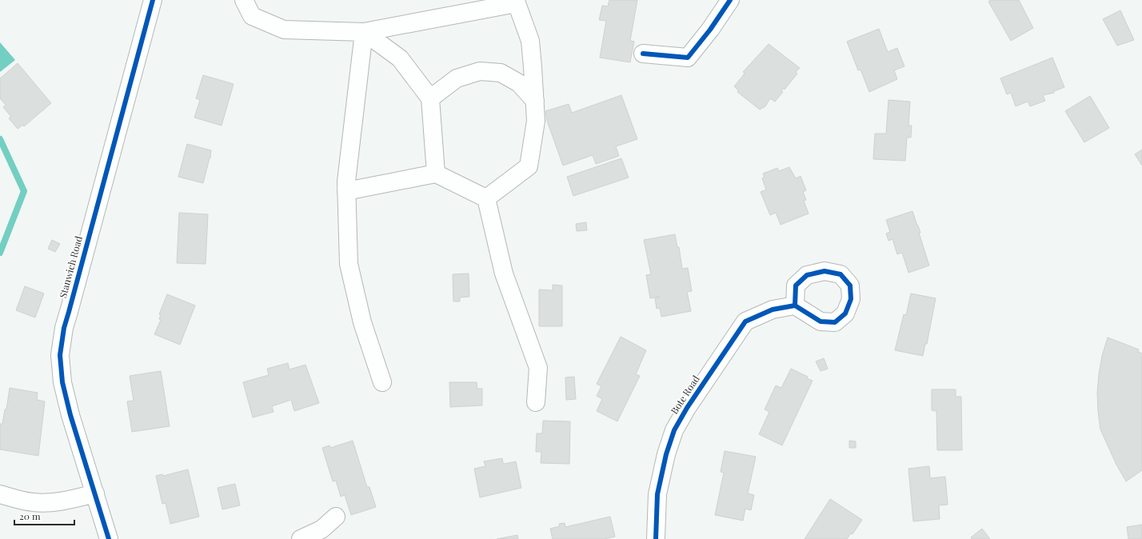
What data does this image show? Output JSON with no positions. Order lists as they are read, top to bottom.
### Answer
{
  "streets": {
    "street": ["Stanwich Road", "Bote Road"]
  },
  "scale_bar": "20 m"
}
